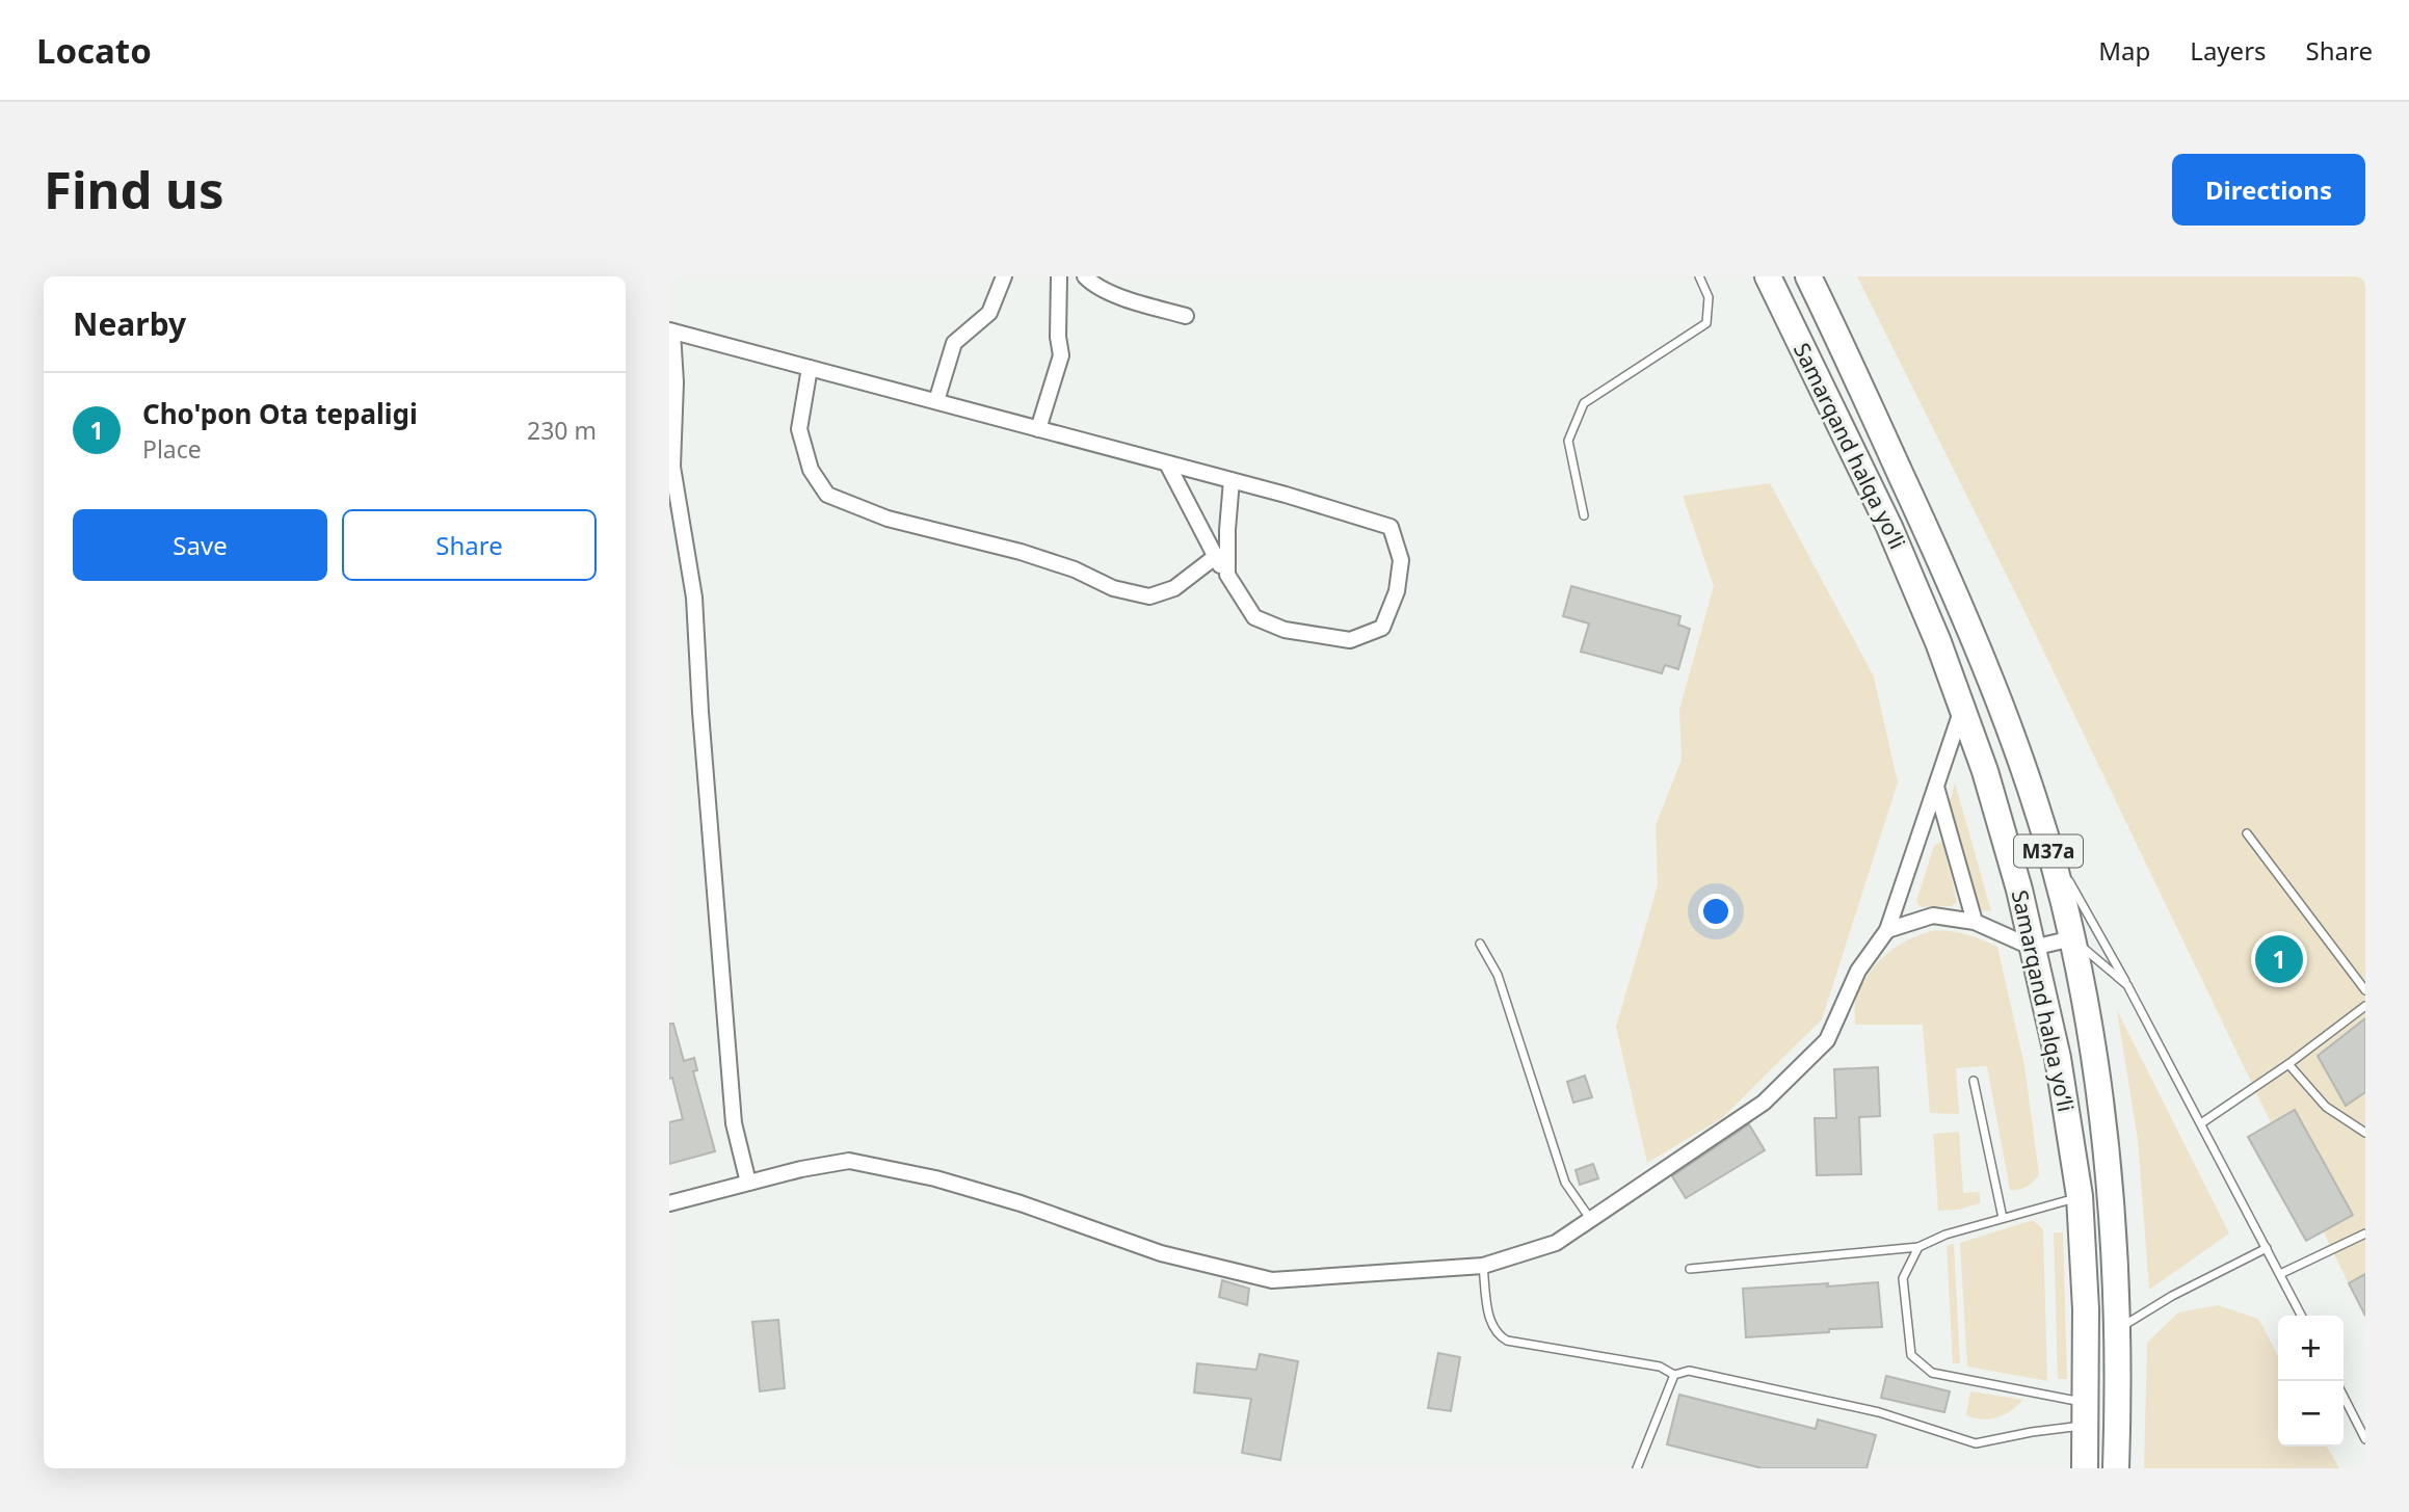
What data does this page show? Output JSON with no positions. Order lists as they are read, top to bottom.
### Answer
{
  "streets": {
    "highway": ["Samarqand halqa yoʻli", "M37a"]
  },
  "page": {
    "header": "Locato",
    "nav": ["Map", "Layers", "Share"],
    "buttons": [
      "Directions",
      ["Save", "Share"]
    ],
    "title": "Find us",
    "heading": "Nearby",
    "list": [
      {
        "mark": "1",
        "name": "Cho'pon Ota tepaligi",
        "note": "Place",
        "value": "230 m"
      }
    ],
    "pins": "1",
    "map_buttons": ["+", "−"]
  }
}
